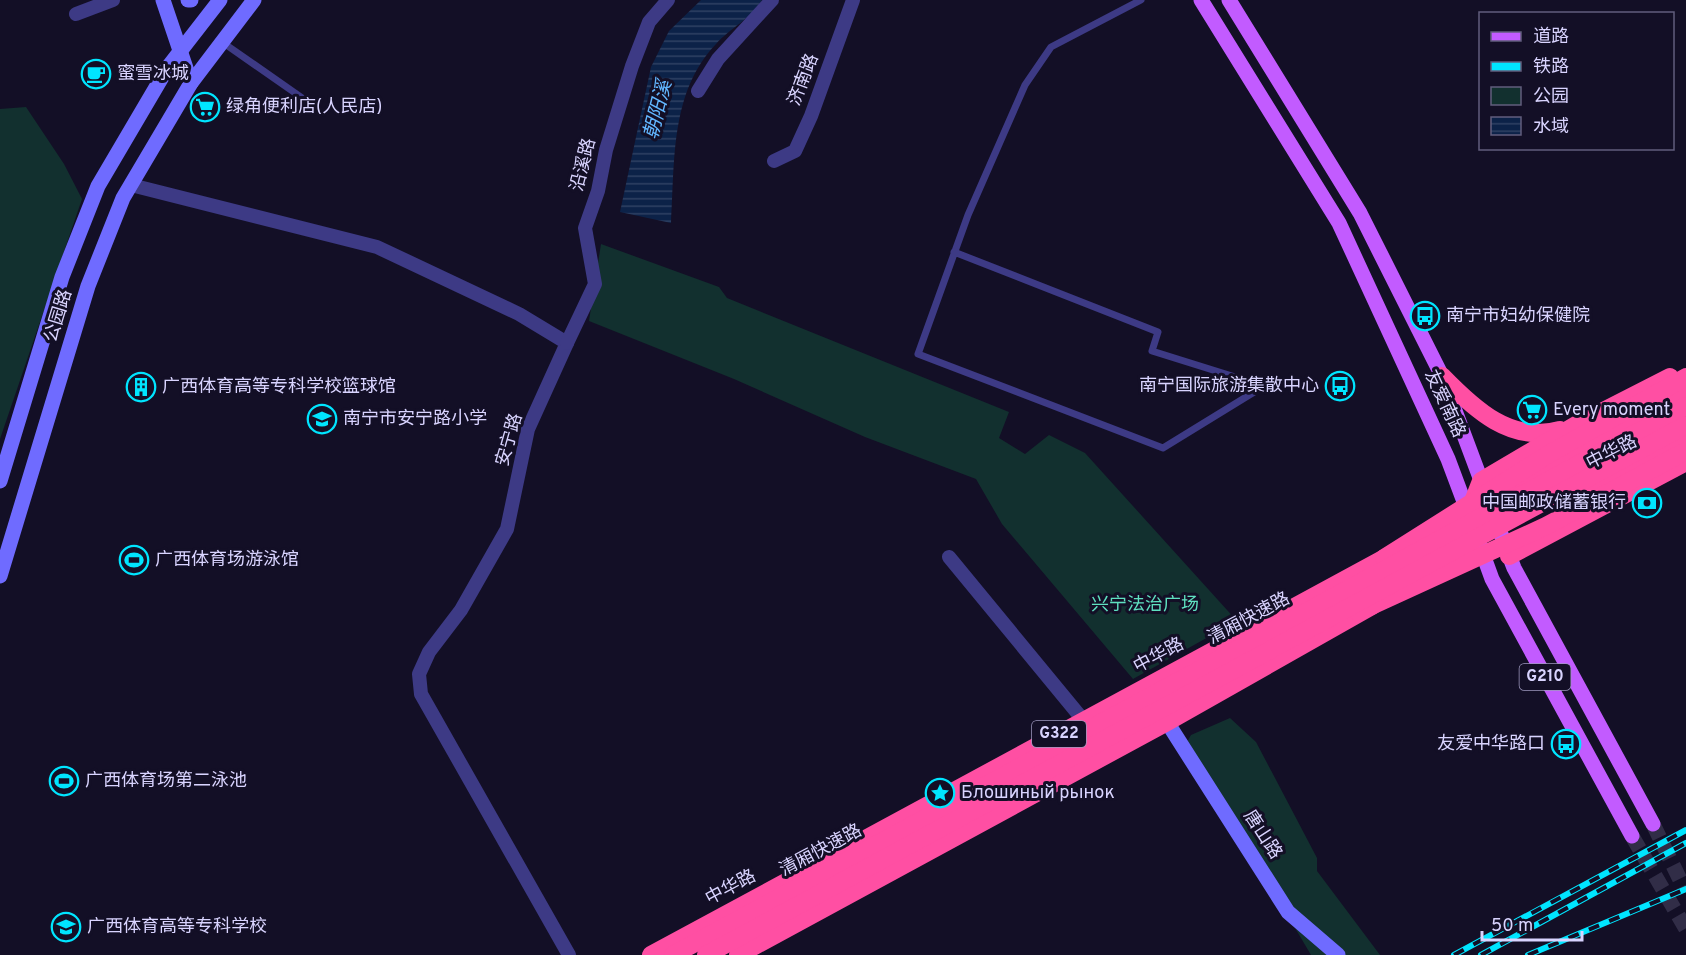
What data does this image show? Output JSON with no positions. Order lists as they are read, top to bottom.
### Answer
{
  "streets": {
    "highway": ["中华路", "清厢快速路", "G322"],
    "main road": [
      "公园路",
      "友爱南路",
      "G210",
      "唐山路"
    ],
    "street": ["济南路", "沿溪路", "安宁路"]
  },
  "crossings": [
    ["沿溪路", "安宁路"],
    ["友爱南路", "中华路"],
    ["中华路", "唐山路"]
  ],
  "water": ["朝阳溪"],
  "parks": ["兴宁法治广场"],
  "places": {
    "cafe": ["蜜雪冰城"],
    "supermarket": ["绿角便利店(人民店)", "Every moment"],
    "bus stop": ["南宁市妇幼保健院", "南宁国际旅游集散中心", "友爱中华路口"],
    "building": ["广西体育高等专科学校篮球馆"],
    "school or university": ["南宁市安宁路小学", "广西体育高等专科学校"],
    "bank": ["中国邮政储蓄银行"],
    "sports": ["广西体育场游泳馆", "广西体育场第二泳池"],
    "place": ["Блошиный рынок"]
  },
  "legend": [
    "道路",
    "铁路",
    "公园",
    "水域"
  ],
  "scale_bar": "50 m"
}
